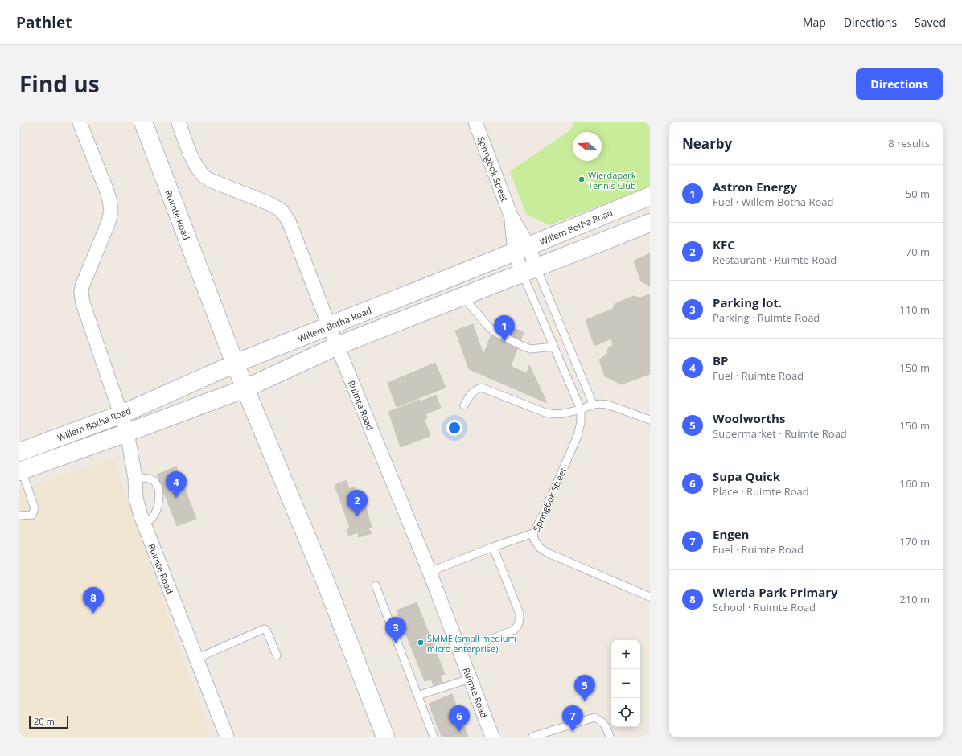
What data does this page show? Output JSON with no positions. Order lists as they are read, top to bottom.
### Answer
{
  "streets": {
    "street": ["Springbok Street", "Ruimte Road", "Willem Botha Road"]
  },
  "crossings": [
    ["Springbok Street", "Willem Botha Road"],
    ["Ruimte Road", "Willem Botha Road"]
  ],
  "places": ["Wierdapark Tennis Club", "SMME (small medium micro enterprise)"],
  "scale_bar": "20 m",
  "north": "left",
  "page": {
    "header": "Pathlet",
    "nav": ["Map", "Directions", "Saved"],
    "title": "Find us",
    "buttons": "Directions",
    "heading": ["Nearby", "8 results"],
    "list": [
      {
        "mark": "1",
        "name": "Astron Energy",
        "note": "Fuel · Willem Botha Road",
        "value": "50 m"
      },
      {
        "mark": "2",
        "name": "KFC",
        "note": "Restaurant · Ruimte Road",
        "value": "70 m"
      },
      {
        "mark": "3",
        "name": "Parking lot.",
        "note": "Parking · Ruimte Road",
        "value": "110 m"
      },
      {
        "mark": "4",
        "name": "BP",
        "note": "Fuel · Ruimte Road",
        "value": "150 m"
      },
      {
        "mark": "5",
        "name": "Woolworths",
        "note": "Supermarket · Ruimte Road",
        "value": "150 m"
      },
      {
        "mark": "6",
        "name": "Supa Quick",
        "note": "Place · Ruimte Road",
        "value": "160 m"
      },
      {
        "mark": "7",
        "name": "Engen",
        "note": "Fuel · Ruimte Road",
        "value": "170 m"
      },
      {
        "mark": "8",
        "name": "Wierda Park Primary",
        "note": "School · Ruimte Road",
        "value": "210 m"
      }
    ],
    "pins": [
      "1",
      "4",
      "2",
      "8",
      "3",
      "5",
      "6",
      "7"
    ],
    "map_buttons": ["+", "−"],
    "scale": "20 m"
  }
}
